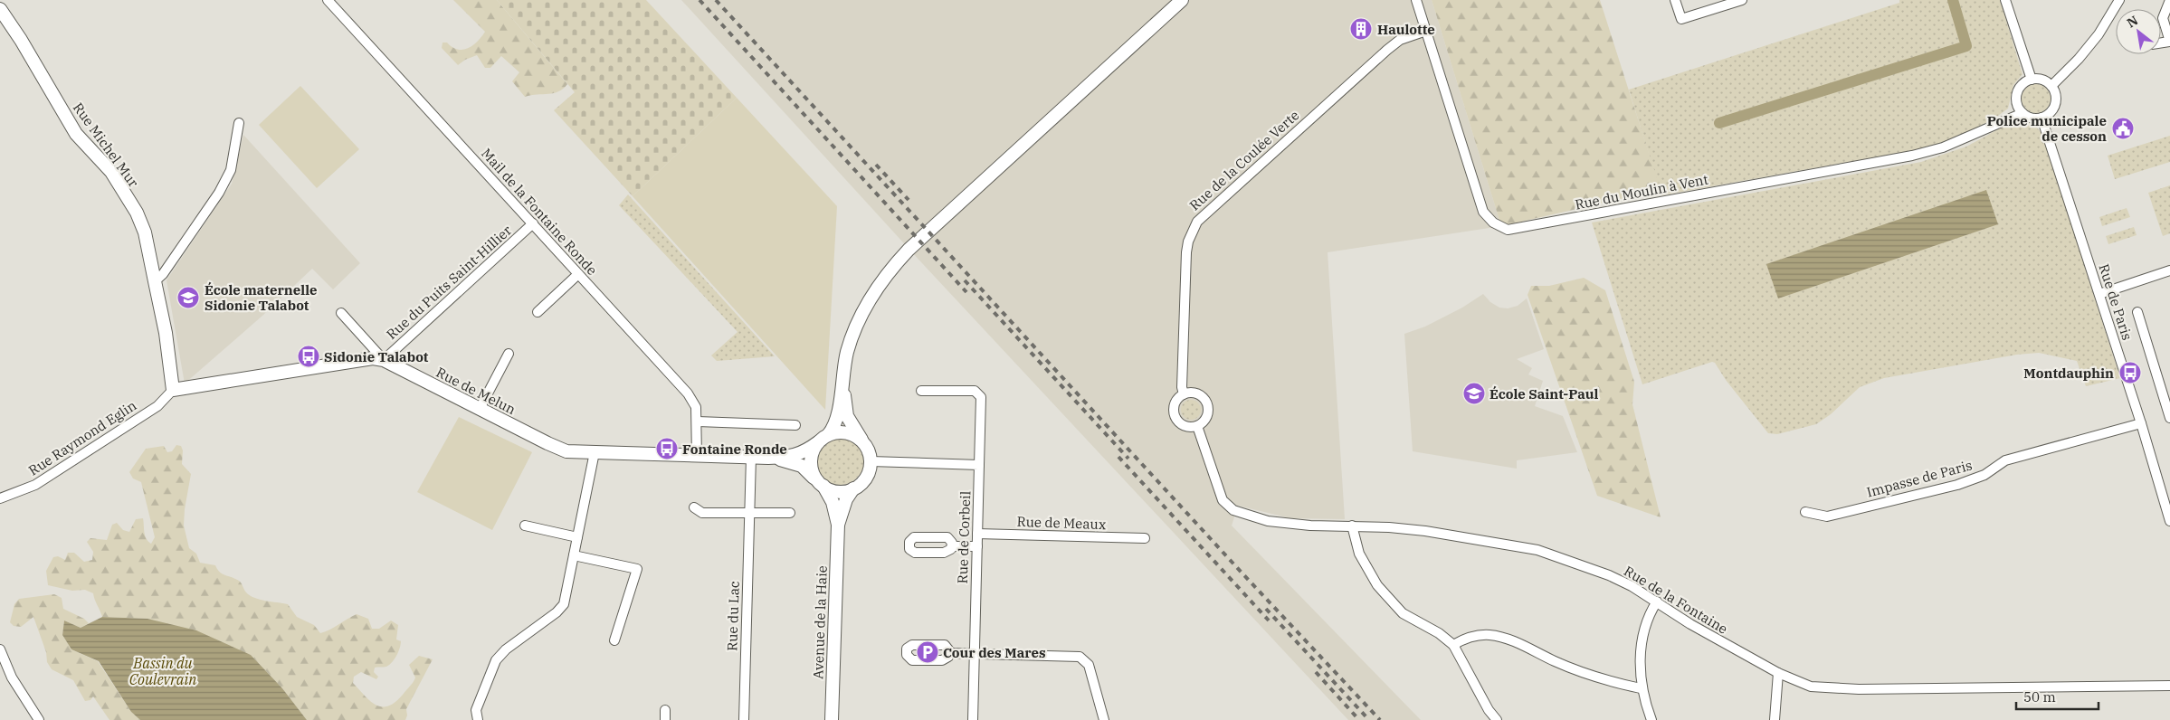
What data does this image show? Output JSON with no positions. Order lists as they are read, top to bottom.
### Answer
{
  "streets": {
    "street": [
      "Rue Michel Mur",
      "Rue de la Coulée Verte",
      "Rue du Moulin à Vent",
      "Mail de la Fontaine Ronde",
      "Rue du Puits Saint-Hillier",
      "Rue de Paris",
      "Rue de Melun",
      "Rue Raymond Eglin",
      "Impasse de Paris",
      "Rue de Meaux",
      "Rue de Corbeil",
      "Rue de la Fontaine",
      "Rue du Lac",
      "Avenue de la Haie"
    ]
  },
  "crossings": [
    ["Rue Michel Mur", "Rue de Melun"],
    ["Rue Michel Mur", "Rue Raymond Eglin"],
    ["Rue de la Coulée Verte", "Rue du Moulin à Vent"],
    ["Rue de la Coulée Verte", "Rue de la Fontaine"],
    ["Rue du Moulin à Vent", "Rue de Paris"],
    ["Mail de la Fontaine Ronde", "Rue du Puits Saint-Hillier"],
    ["Mail de la Fontaine Ronde", "Rue de Melun"],
    ["Rue du Puits Saint-Hillier", "Rue de Melun"],
    ["Rue de Paris", "Impasse de Paris"],
    ["Rue de Melun", "Rue Raymond Eglin"],
    ["Rue de Melun", "Rue du Lac"],
    ["Rue de Melun", "Avenue de la Haie"],
    ["Rue de Meaux", "Rue de Corbeil"]
  ],
  "water": ["Bassin du Coulevrain"],
  "places": {
    "building": ["Haulotte"],
    "public building": ["Police municipale de cesson"],
    "school or university": ["École maternelle Sidonie Talabot", "École Saint-Paul"],
    "bus stop": ["Sidonie Talabot", "Montdauphin", "Fontaine Ronde"],
    "parking": ["Cour des Mares"]
  },
  "scale_bar": "50 m",
  "north": "top left"
}
